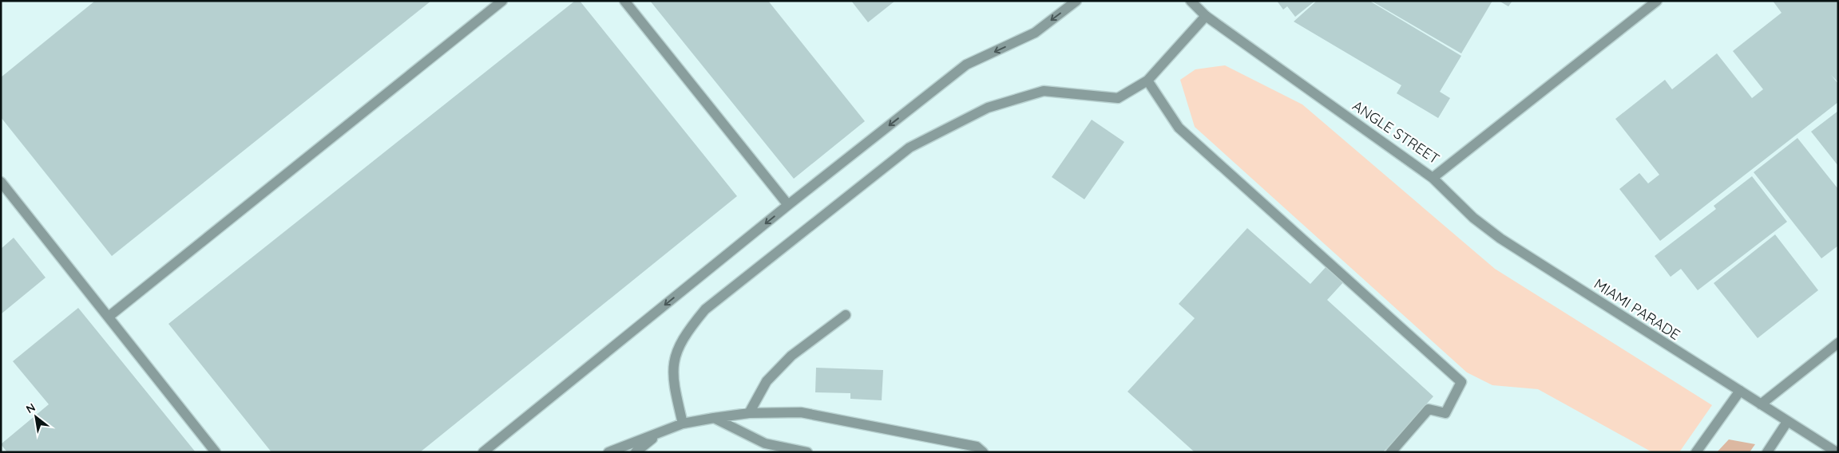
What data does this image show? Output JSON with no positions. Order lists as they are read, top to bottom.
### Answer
{
  "streets": {
    "street": ["ANGLE STREET", "MIAMI PARADE"]
  },
  "crossings": [
    ["ANGLE STREET", "MIAMI PARADE"]
  ],
  "north": "top left"
}
